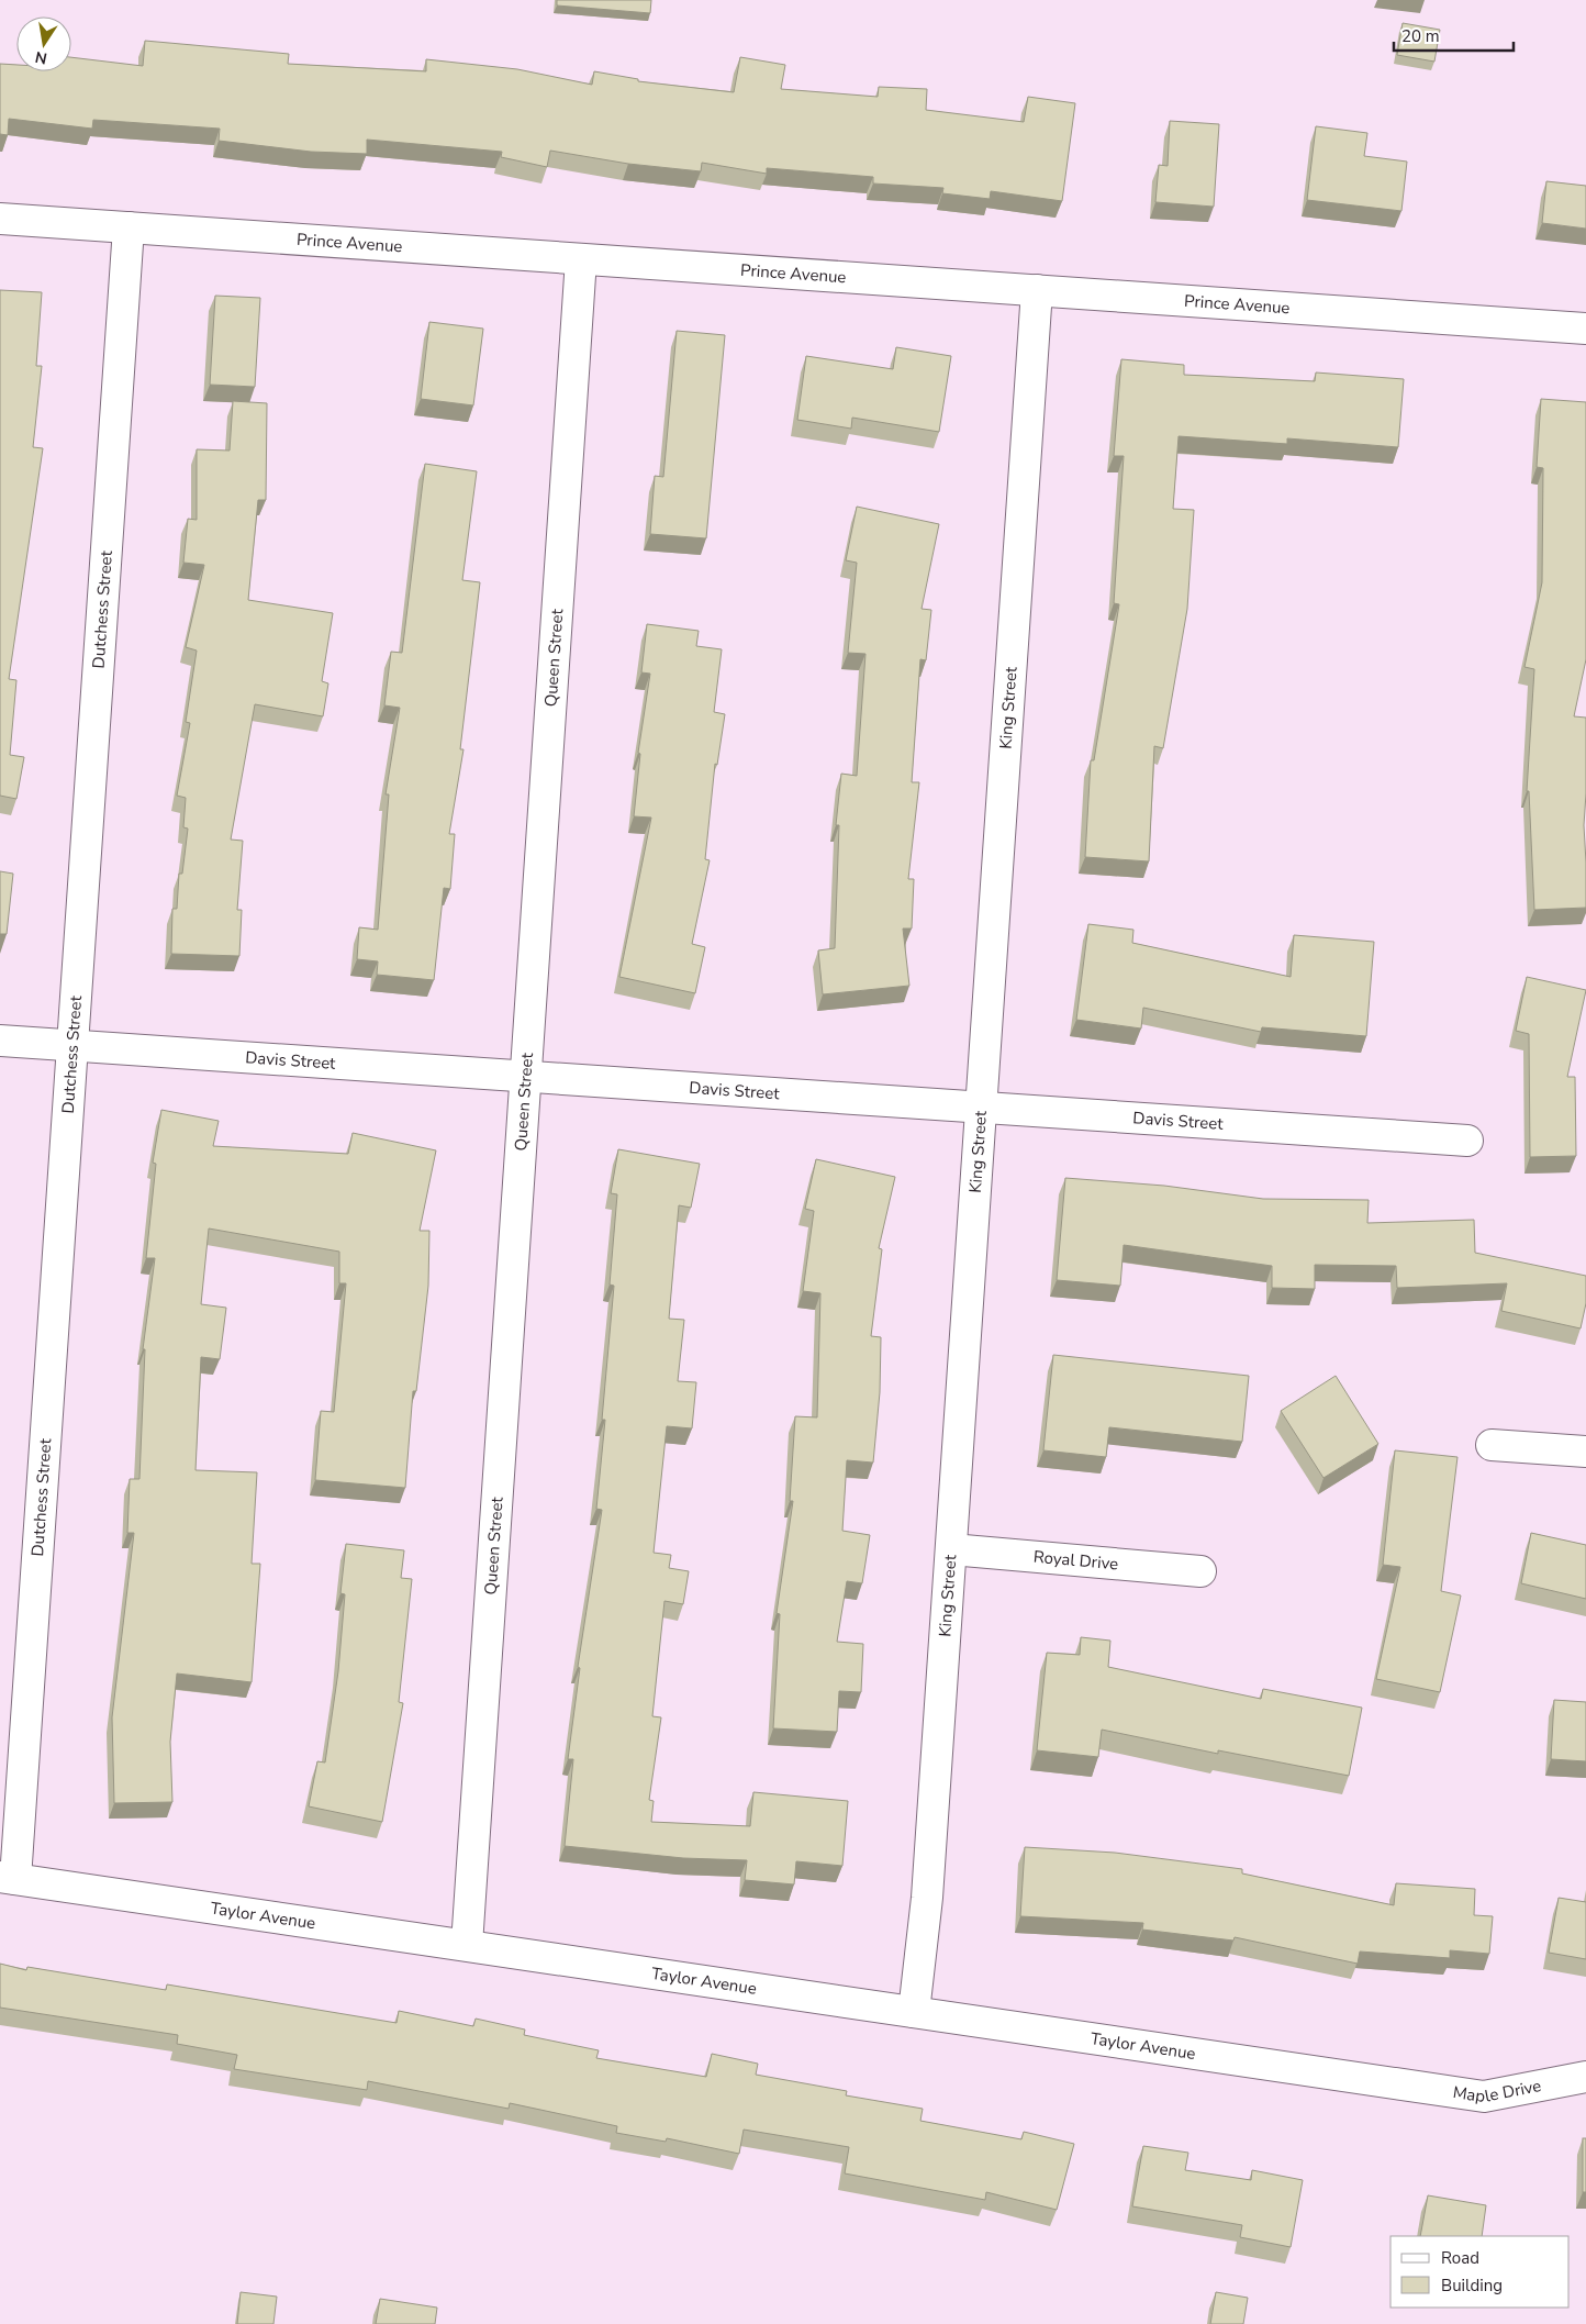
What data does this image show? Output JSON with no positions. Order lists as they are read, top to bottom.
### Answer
{
  "streets": {
    "street": [
      "Prince Avenue",
      "Dutchess Street",
      "Queen Street",
      "King Street",
      "Davis Street",
      "Royal Drive",
      "Taylor Avenue",
      "Maple Drive"
    ]
  },
  "crossings": [
    ["Prince Avenue", "Dutchess Street"],
    ["Prince Avenue", "Queen Street"],
    ["Prince Avenue", "King Street"],
    ["Dutchess Street", "Davis Street"],
    ["Dutchess Street", "Taylor Avenue"],
    ["Queen Street", "Davis Street"],
    ["Queen Street", "Taylor Avenue"],
    ["King Street", "Davis Street"],
    ["King Street", "Royal Drive"],
    ["King Street", "Taylor Avenue"],
    ["Taylor Avenue", "Maple Drive"]
  ],
  "legend": ["Road", "Building"],
  "scale_bar": "20 m",
  "north": "bottom"
}
